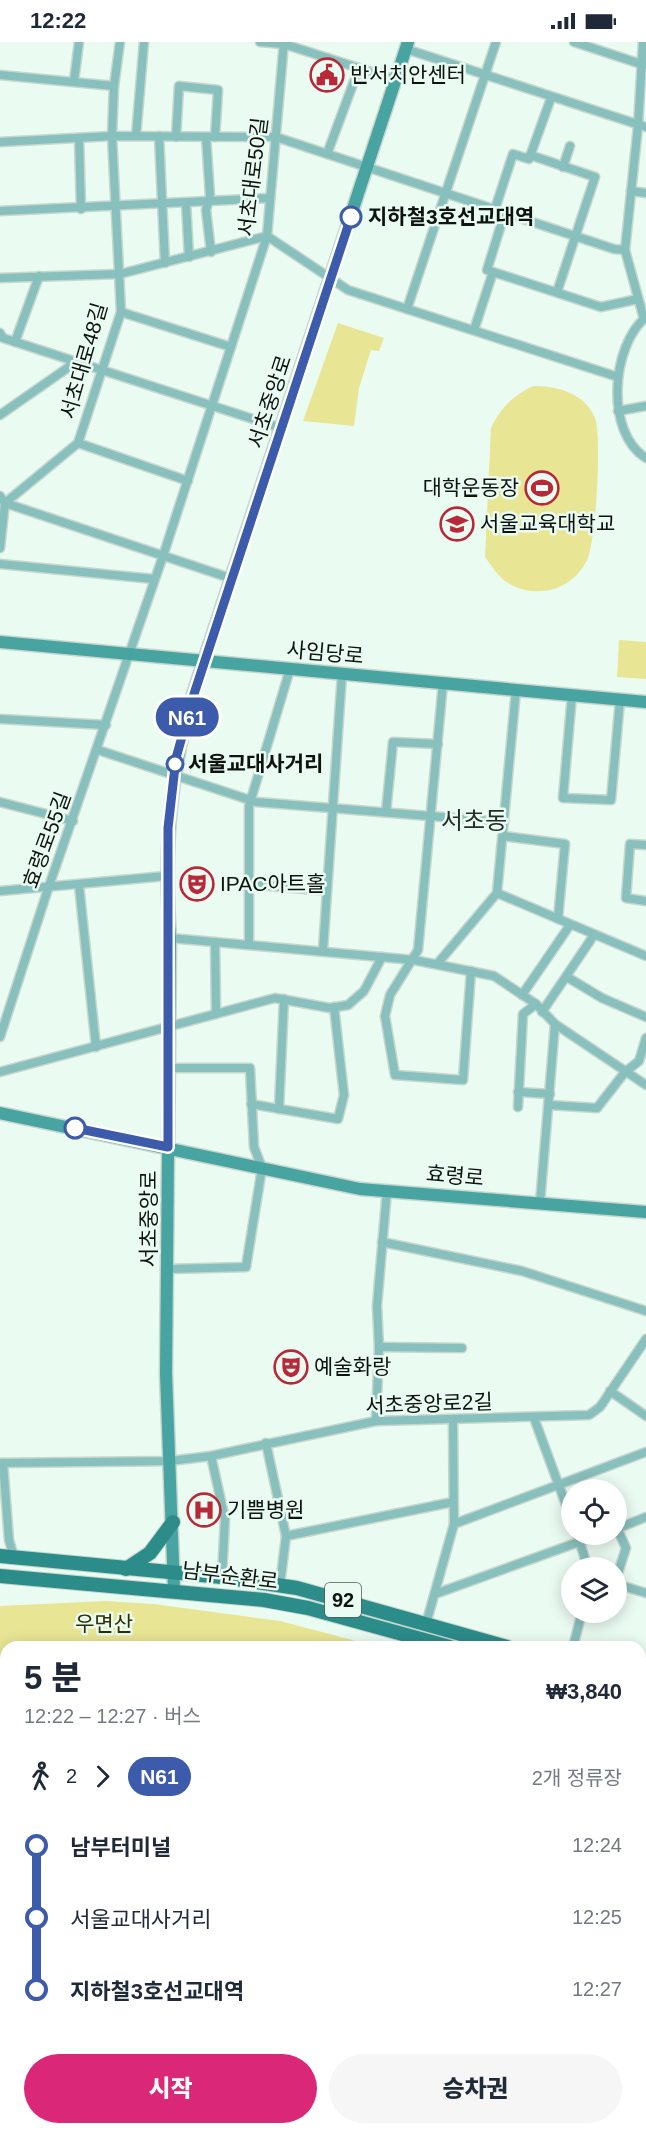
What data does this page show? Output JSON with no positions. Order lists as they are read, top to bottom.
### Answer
{
  "streets": {
    "main road": [
      "서초중앙로",
      "사임당로",
      "효령로",
      "남부순환로",
      "92"
    ],
    "street": [
      "서초대로50길",
      "서초대로48길",
      "효령로55길",
      "서초중앙로2길"
    ]
  },
  "crossings": [
    ["서초대로50길", "사임당로"],
    ["서초대로50길", "효령로55길"],
    ["서초중앙로", "사임당로"],
    ["서초중앙로", "효령로"],
    ["서초중앙로", "서초중앙로2길"],
    ["서초중앙로", "남부순환로"],
    ["사임당로", "효령로55길"],
    ["서초중앙로2길", "남부순환로"]
  ],
  "districts": ["서초동"],
  "parks": ["우면산"],
  "places": {
    "public building": ["반서치안센터"],
    "other": ["지하철3호선교대역", "서울교대사거리"],
    "sports": ["대학운동장"],
    "school or university": ["서울교육대학교"],
    "theatre": ["IPAC아트홀", "예술화랑"],
    "hospital": ["기쁨병원"]
  },
  "lines": ["bus line N61"],
  "page": {
    "status": "12:22",
    "on_map": "N61",
    "heading": ["5 분", "12:22 – 12:27 · 버스", "₩3,840"],
    "legs": ["2", "N61", "2개 정류장"],
    "list": [
      {
        "name": "남부터미널",
        "value": "12:24"
      },
      {
        "name": "서울교대사거리",
        "value": "12:25"
      },
      {
        "name": "지하철3호선교대역",
        "value": "12:27"
      }
    ],
    "buttons": ["시작", "승차권"]
  }
}
